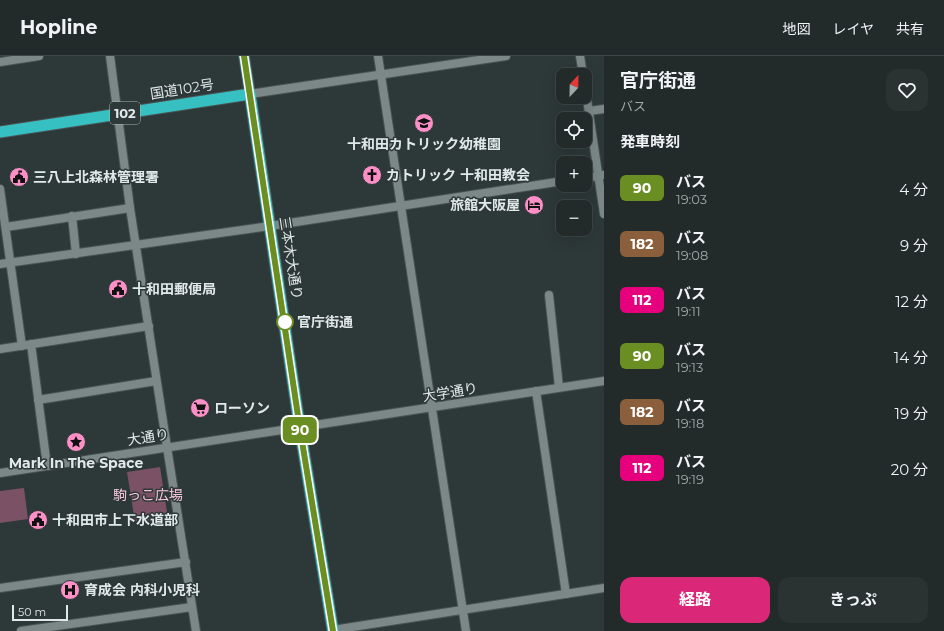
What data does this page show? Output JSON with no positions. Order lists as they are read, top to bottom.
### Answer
{
  "streets": {
    "highway": ["国道102号", "102", "三本木大通り"],
    "street": ["大学通り", "大通り"]
  },
  "crossings": [
    ["国道102号", "三本木大通り"],
    ["三本木大通り", "大学通り"],
    ["三本木大通り", "大通り"],
    ["大学通り", "大通り"]
  ],
  "parks": ["駒っこ広場"],
  "places": {
    "school or university": ["十和田カトリック幼稚園"],
    "church": ["カトリック 十和田教会"],
    "public building": ["三八上北森林管理署", "十和田郵便局", "十和田市上下水道部"],
    "hotel": ["旅館大阪屋"],
    "other": ["官庁街通"],
    "supermarket": ["ローソン"],
    "place": ["Mark In The Space"],
    "hospital": ["育成会 内科小児科"]
  },
  "lines": ["bus line 90"],
  "scale_bar": "50 m",
  "north": "top",
  "page": {
    "header": "Hopline",
    "nav": ["地図", "レイヤ", "共有"],
    "on_map": "90",
    "heading": [
      ["官庁街通", "バス"],
      "発車時刻"
    ],
    "map_buttons": ["+", "−"],
    "list": [
      {
        "mark": "90",
        "name": "バス",
        "note": "19:03",
        "value": "4 分"
      },
      {
        "mark": "182",
        "name": "バス",
        "note": "19:08",
        "value": "9 分"
      },
      {
        "mark": "112",
        "name": "バス",
        "note": "19:11",
        "value": "12 分"
      },
      {
        "mark": "90",
        "name": "バス",
        "note": "19:13",
        "value": "14 分"
      },
      {
        "mark": "182",
        "name": "バス",
        "note": "19:18",
        "value": "19 分"
      },
      {
        "mark": "112",
        "name": "バス",
        "note": "19:19",
        "value": "20 分"
      }
    ],
    "buttons": ["経路", "きっぷ"],
    "scale": "50 m"
  }
}
